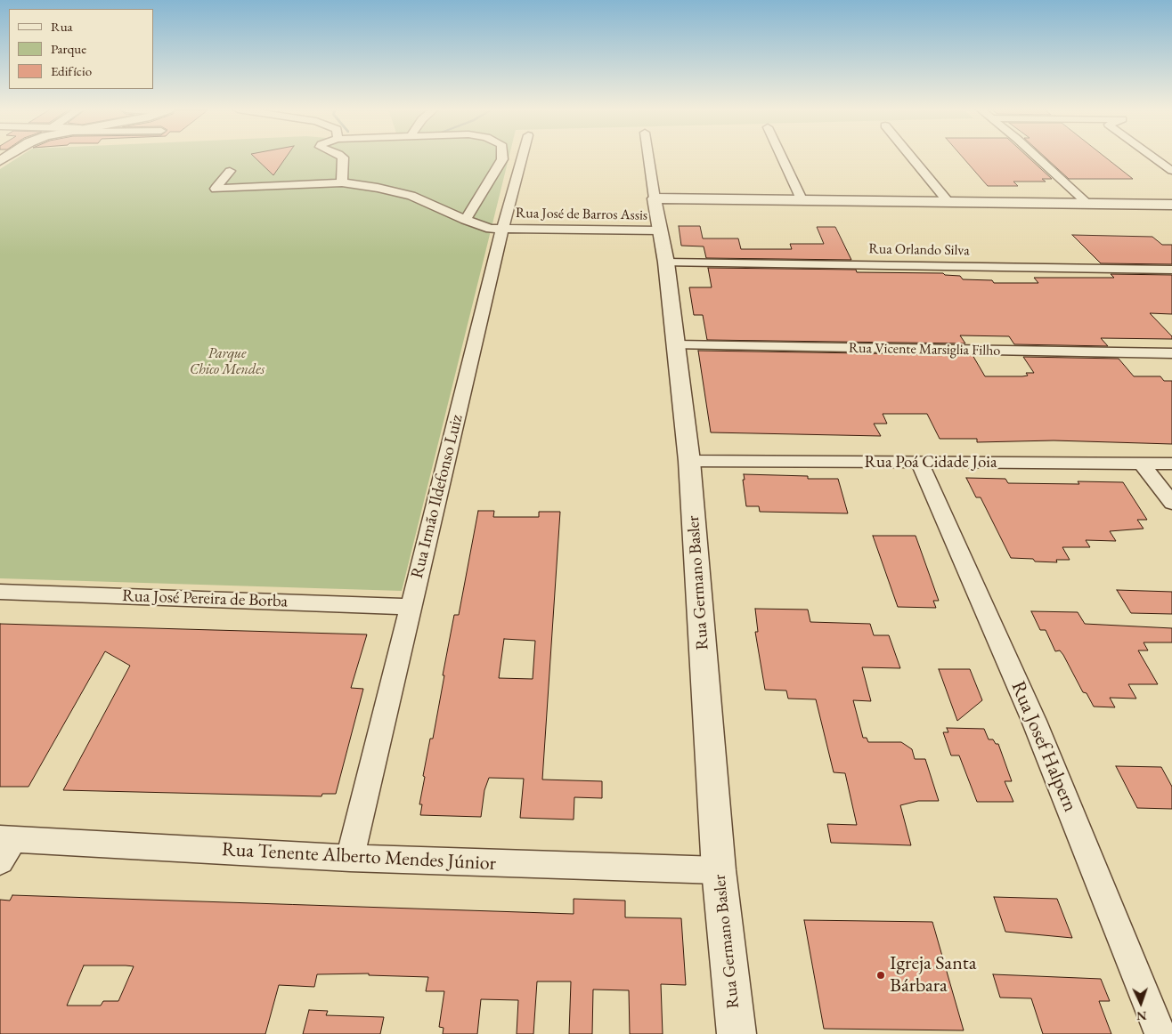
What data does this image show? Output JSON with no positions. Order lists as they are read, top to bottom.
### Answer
{
  "streets": {
    "street": [
      "Rua José de Barros Assis",
      "Rua Orlando Silva",
      "Rua Vicente Marsiglia Filho",
      "Rua Poá Cidade Joia",
      "Rua Irmão Ildefonso Luiz",
      "Rua Germano Basler",
      "Rua José Pereira de Borba",
      "Rua Josef Halpern",
      "Rua Tenente Alberto Mendes Júnior"
    ]
  },
  "crossings": [
    ["Rua José de Barros Assis", "Rua Irmão Ildefonso Luiz"],
    ["Rua José de Barros Assis", "Rua Germano Basler"],
    ["Rua Orlando Silva", "Rua Germano Basler"],
    ["Rua Vicente Marsiglia Filho", "Rua Germano Basler"],
    ["Rua Poá Cidade Joia", "Rua Germano Basler"],
    ["Rua Poá Cidade Joia", "Rua Josef Halpern"],
    ["Rua Irmão Ildefonso Luiz", "Rua José Pereira de Borba"],
    ["Rua Irmão Ildefonso Luiz", "Rua Tenente Alberto Mendes Júnior"],
    ["Rua Germano Basler", "Rua Tenente Alberto Mendes Júnior"]
  ],
  "parks": ["Parque Chico Mendes"],
  "places": ["Igreja Santa Bárbara"],
  "legend": ["Rua", "Parque", "Edifício"],
  "north": "bottom"
}
